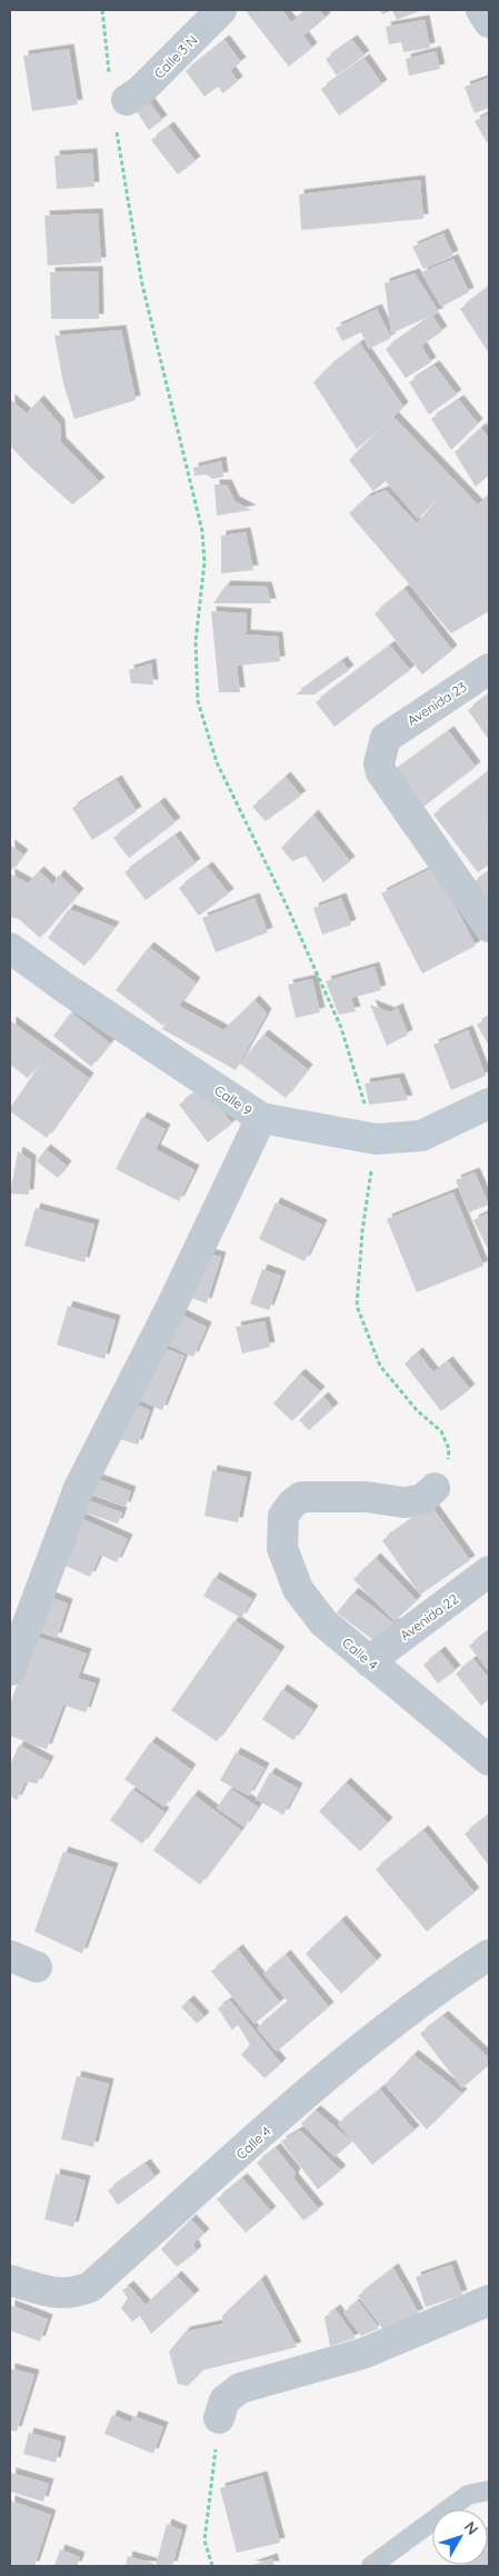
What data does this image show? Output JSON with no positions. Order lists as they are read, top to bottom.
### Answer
{
  "streets": {
    "street": [
      "Calle 3 N",
      "Avenida 23",
      "Calle 9",
      "Avenida 22",
      "Calle 4"
    ]
  },
  "crossings": [
    ["Avenida 22", "Calle 4"]
  ],
  "north": "top right"
}
